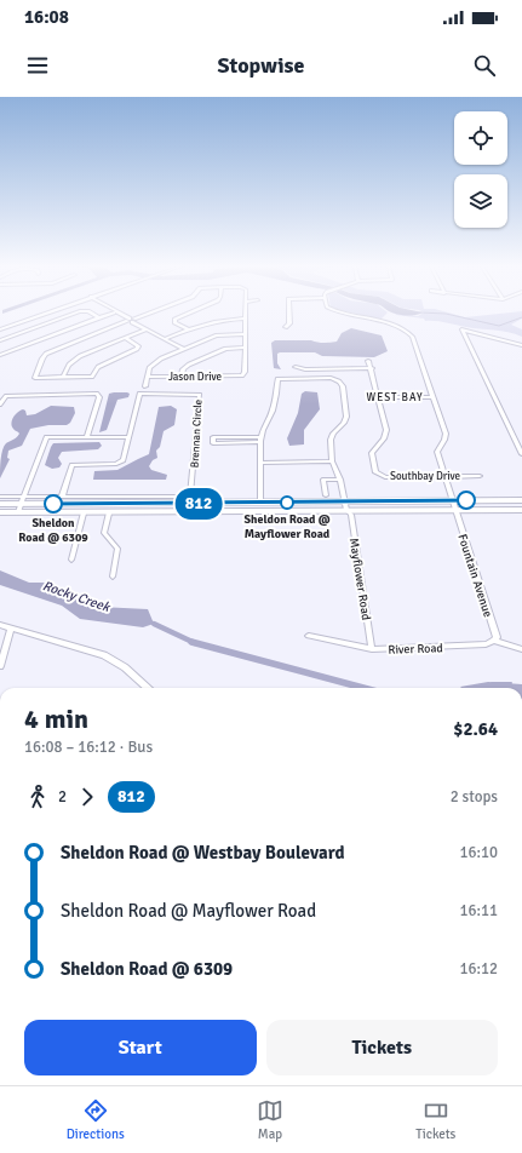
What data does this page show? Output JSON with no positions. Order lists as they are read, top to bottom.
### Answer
{
  "streets": {
    "street": [
      "Jason Drive",
      "Brennan Circle",
      "Southbay Drive",
      "Fountain Avenue",
      "Mayflower Road",
      "River Road"
    ]
  },
  "crossings": [
    ["Southbay Drive", "Fountain Avenue"],
    ["Fountain Avenue", "River Road"],
    ["Mayflower Road", "River Road"]
  ],
  "districts": ["WEST BAY"],
  "water": ["Rocky Creek"],
  "places": ["Sheldon Road @ Mayflower Road", "Sheldon Road @ 6309"],
  "lines": ["bus line 812"],
  "page": {
    "status": "16:08",
    "header": "Stopwise",
    "on_map": "812",
    "heading": ["4 min", "16:08 – 16:12 · Bus", "$2.64"],
    "legs": ["2", "812", "2 stops"],
    "list": [
      {
        "name": "Sheldon Road @ Westbay Boulevard",
        "value": "16:10"
      },
      {
        "name": "Sheldon Road @ Mayflower Road",
        "value": "16:11"
      },
      {
        "name": "Sheldon Road @ 6309",
        "value": "16:12"
      }
    ],
    "buttons": ["Start", "Tickets"],
    "tabs": ["Directions", "Map", "Tickets"]
  }
}
